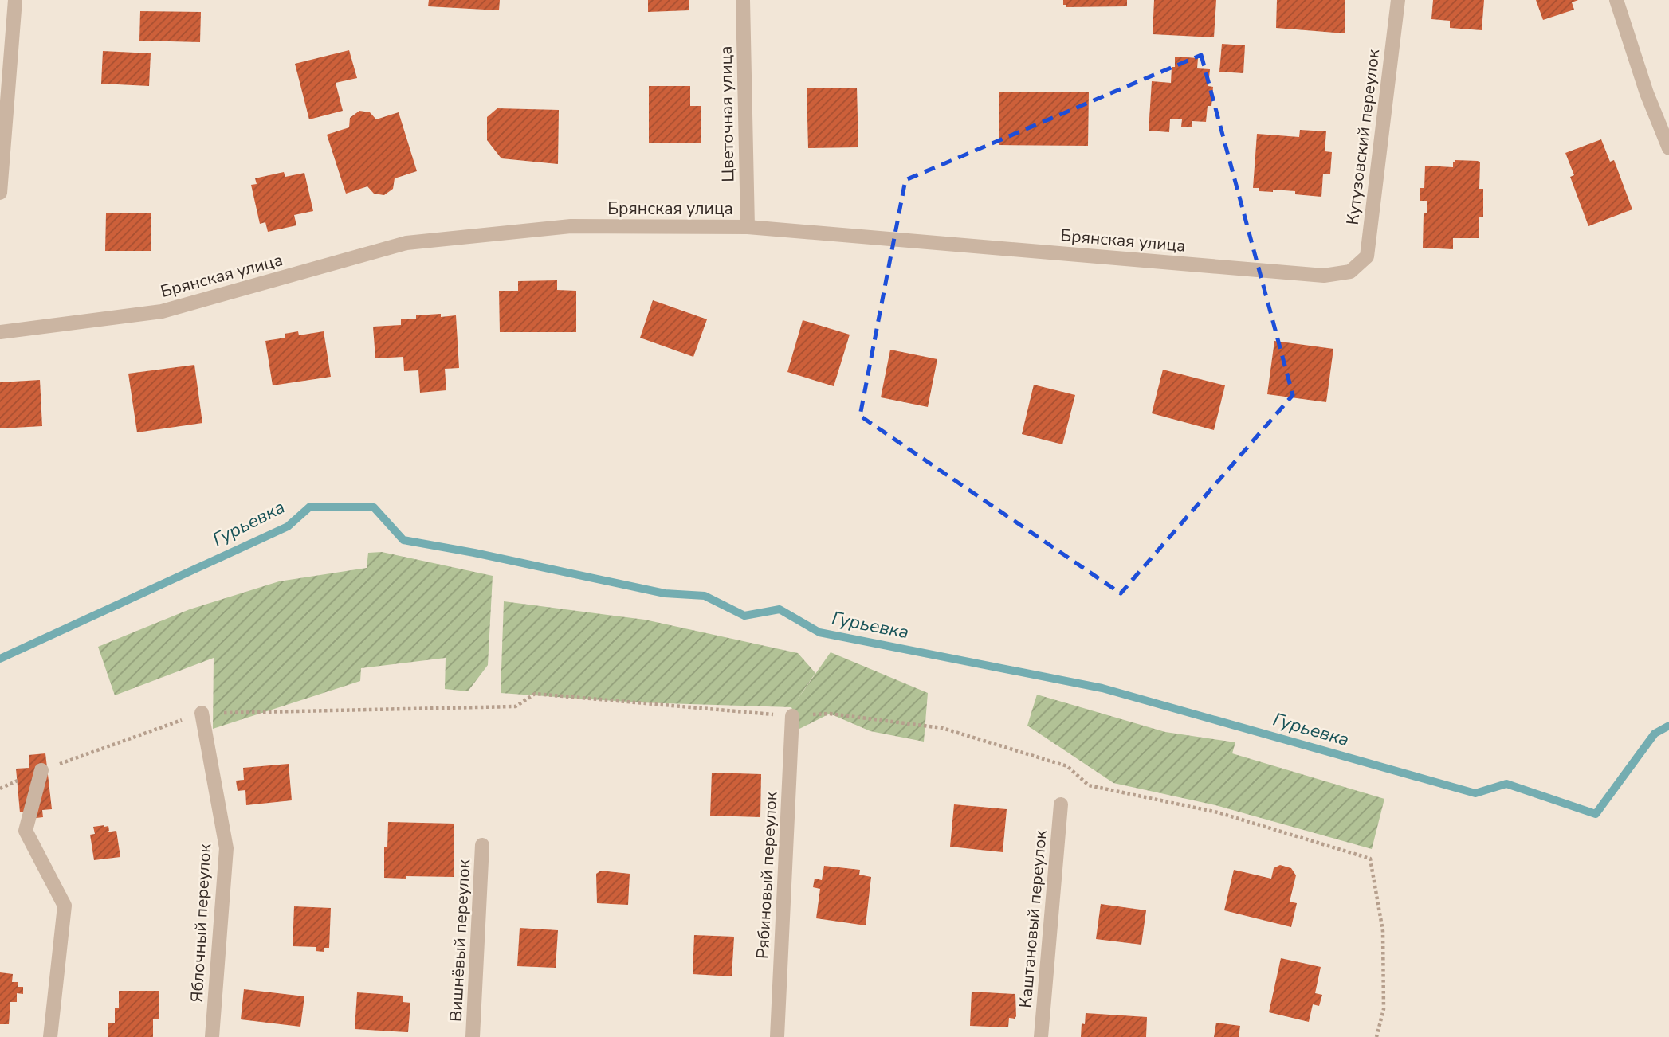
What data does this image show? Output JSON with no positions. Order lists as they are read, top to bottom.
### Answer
{
  "streets": {
    "street": [
      "Цветочная улица",
      "Кутузовский переулок",
      "Брянская улица",
      "Рябиновый переулок",
      "Каштановый переулок",
      "Яблочный переулок",
      "Вишнёвый переулок"
    ]
  },
  "crossings": [
    ["Цветочная улица", "Брянская улица"],
    ["Кутузовский переулок", "Брянская улица"]
  ],
  "water": ["Гурьевка"]
}
